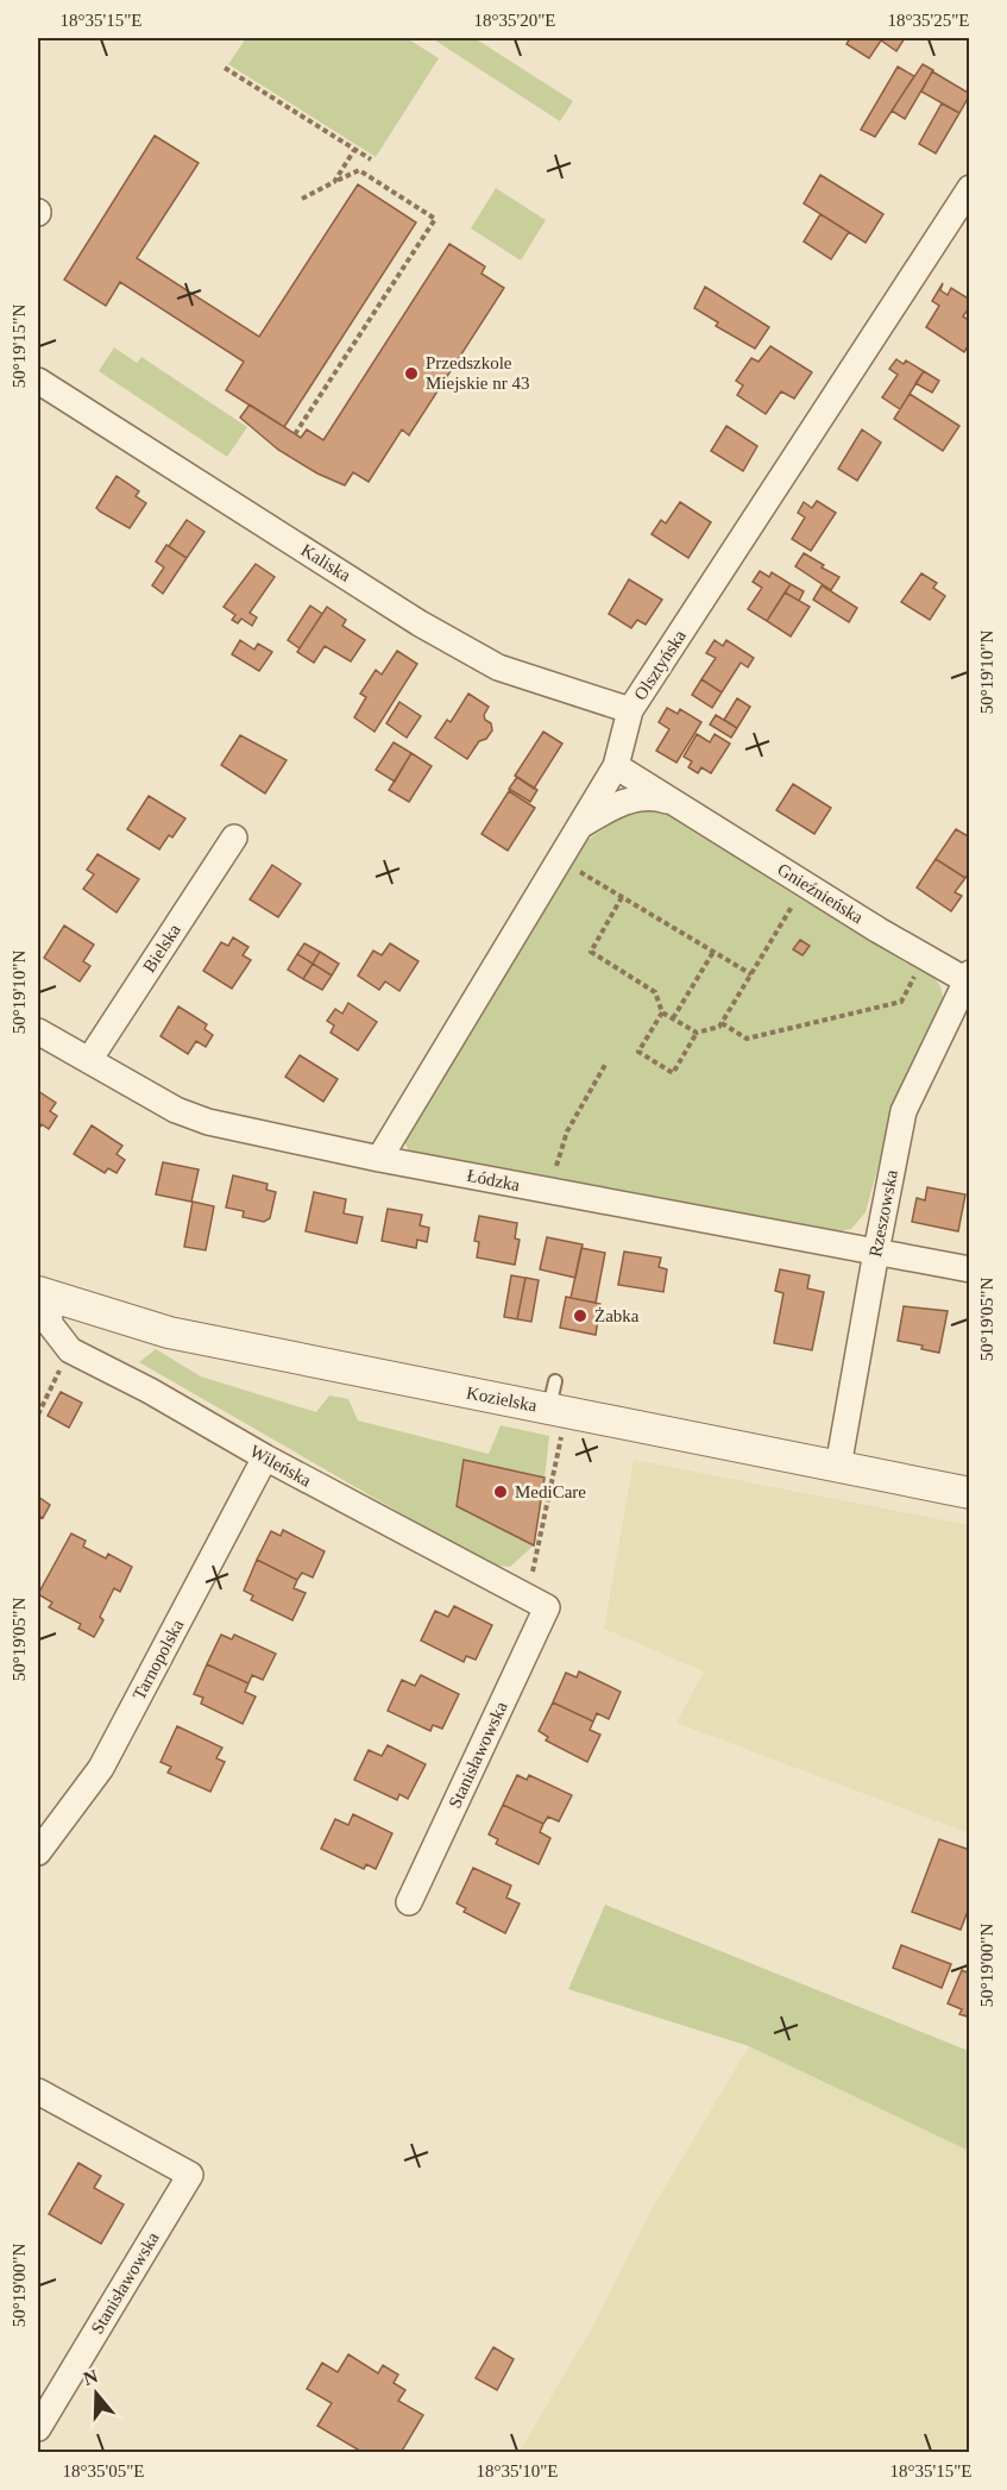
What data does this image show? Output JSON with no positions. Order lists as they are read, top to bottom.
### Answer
{
  "streets": {
    "street": [
      "Kaliska",
      "Olsztyńska",
      "Gnieźnieńska",
      "Bielska",
      "Łódzka",
      "Rzeszowska",
      "Kozielska",
      "Wileńska",
      "Tarnopolska",
      "Stanisławowska"
    ]
  },
  "crossings": [
    ["Kaliska", "Olsztyńska"],
    ["Olsztyńska", "Gnieźnieńska"],
    ["Olsztyńska", "Łódzka"],
    ["Gnieźnieńska", "Rzeszowska"],
    ["Bielska", "Łódzka"],
    ["Łódzka", "Rzeszowska"],
    ["Rzeszowska", "Kozielska"],
    ["Kozielska", "Wileńska"],
    ["Wileńska", "Tarnopolska"],
    ["Wileńska", "Stanisławowska"]
  ],
  "places": ["Przedszkole Miejskie nr 43", "Żabka", "MediCare"],
  "north": "top",
  "coordinates": [
    "18°35'15\"E",
    "18°35'20\"E",
    "18°35'25\"E",
    "50°19'15\"N",
    "50°19'10\"N",
    "50°19'05\"N",
    "50°19'00\"N",
    "18°35'05\"E",
    "18°35'10\"E"
  ]
}
